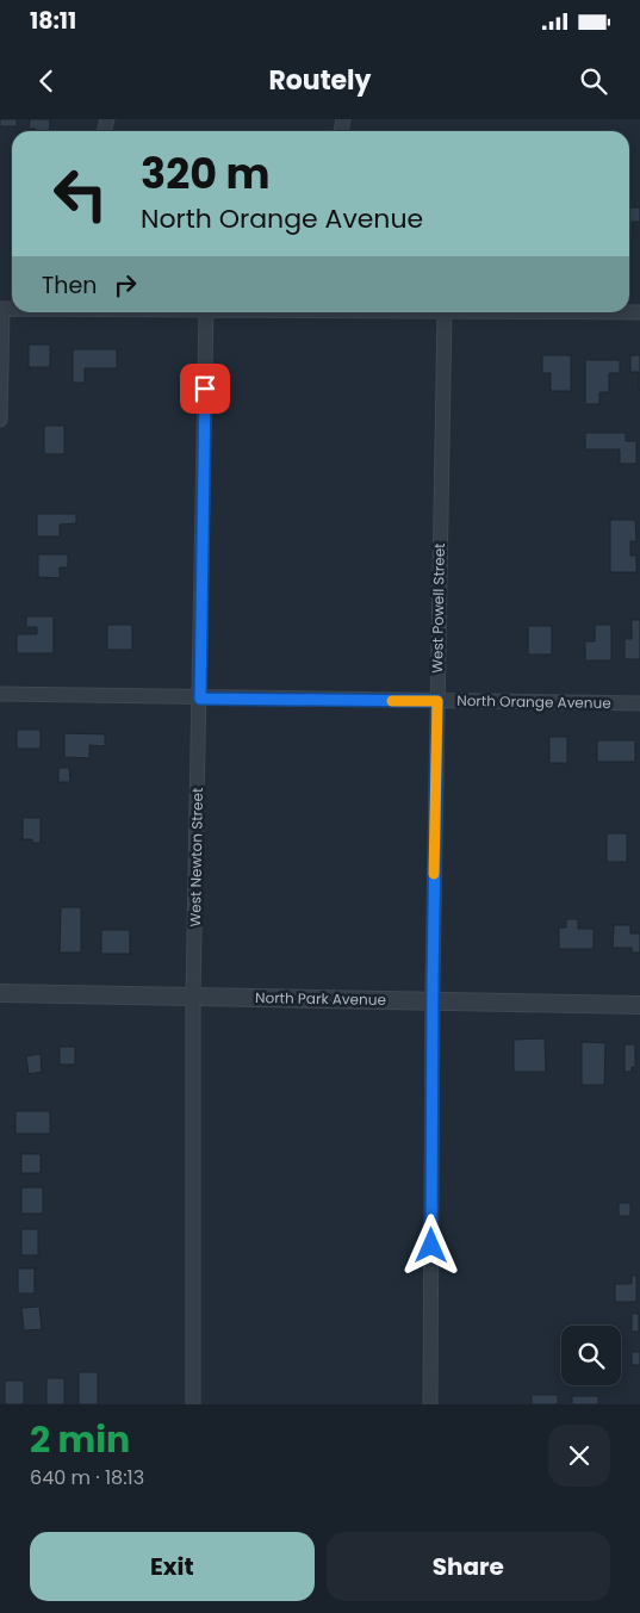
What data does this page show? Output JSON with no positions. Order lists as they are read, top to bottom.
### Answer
{
  "streets": {
    "street": [
      "West Powell Street",
      "North Orange Avenue",
      "West Newton Street",
      "North Park Avenue"
    ]
  },
  "crossings": [
    ["West Powell Street", "North Orange Avenue"],
    ["West Powell Street", "North Park Avenue"],
    ["North Orange Avenue", "West Newton Street"],
    ["West Newton Street", "North Park Avenue"]
  ],
  "page": {
    "status": "18:11",
    "header": "Routely",
    "turn": ["320 m", "North Orange Avenue"],
    "then": "Then",
    "heading": ["2 min", "640 m · 18:13"],
    "buttons": ["Exit", "Share"]
  }
}
